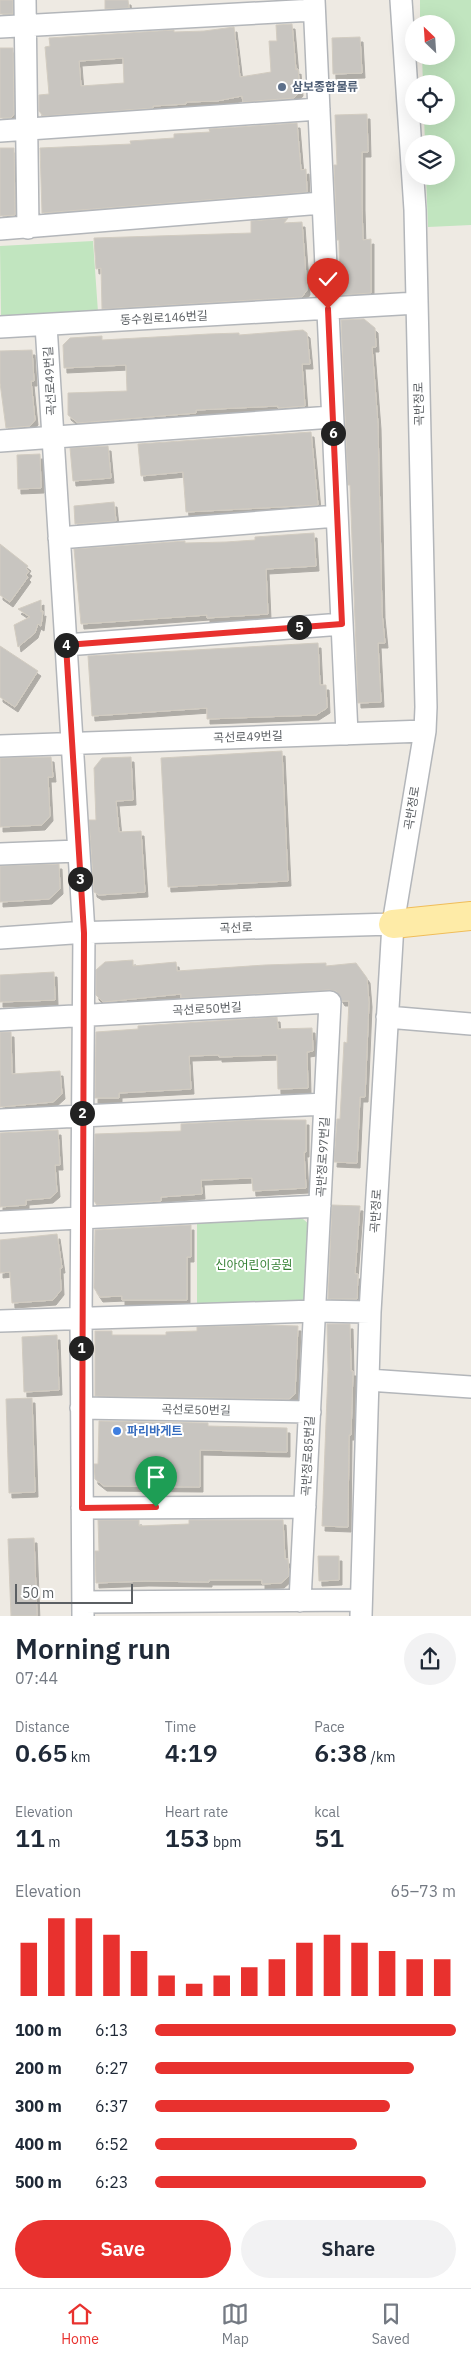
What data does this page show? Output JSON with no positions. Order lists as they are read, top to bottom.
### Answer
{
  "streets": {
    "main road": ["곡선로"],
    "street": [
      "동수원로146번길",
      "곡선로49번길",
      "곡반정로",
      "곡선로50번길",
      "곡반정로97번길",
      "곡반정로85번길"
    ]
  },
  "crossings": [
    ["동수원로146번길", "곡선로49번길"],
    ["동수원로146번길", "곡반정로"],
    ["곡선로49번길", "곡반정로"],
    ["곡선로49번길", "곡선로"],
    ["곡반정로", "곡선로"],
    ["곡선로50번길", "곡반정로97번길"],
    ["곡선로50번길", "곡반정로85번길"],
    ["곡반정로97번길", "곡반정로85번길"]
  ],
  "parks": ["신아어린이공원"],
  "places": ["삼보종합물류", "파리바게트"],
  "scale_bar": "50 m",
  "north": "top left",
  "page": {
    "pins": [
      "6",
      "5",
      "4",
      "3",
      "2",
      "1"
    ],
    "scale": "50 m",
    "heading": ["Morning run", "07:44"],
    "stats": [
      ["Distance", "0.65 km"],
      ["Time", "4:19"],
      ["Pace", "6:38 /km"],
      ["Elevation", "11 m"],
      ["Heart rate", "153 bpm"],
      ["kcal", "51"]
    ],
    "chart": ["Elevation", "65–73 m"],
    "list": [
      {
        "name": "100 m",
        "note": "6:13"
      },
      {
        "name": "200 m",
        "note": "6:27"
      },
      {
        "name": "300 m",
        "note": "6:37"
      },
      {
        "name": "400 m",
        "note": "6:52"
      },
      {
        "name": "500 m",
        "note": "6:23"
      }
    ],
    "buttons": ["Save", "Share"],
    "tabs": ["Home", "Map", "Saved"]
  }
}
